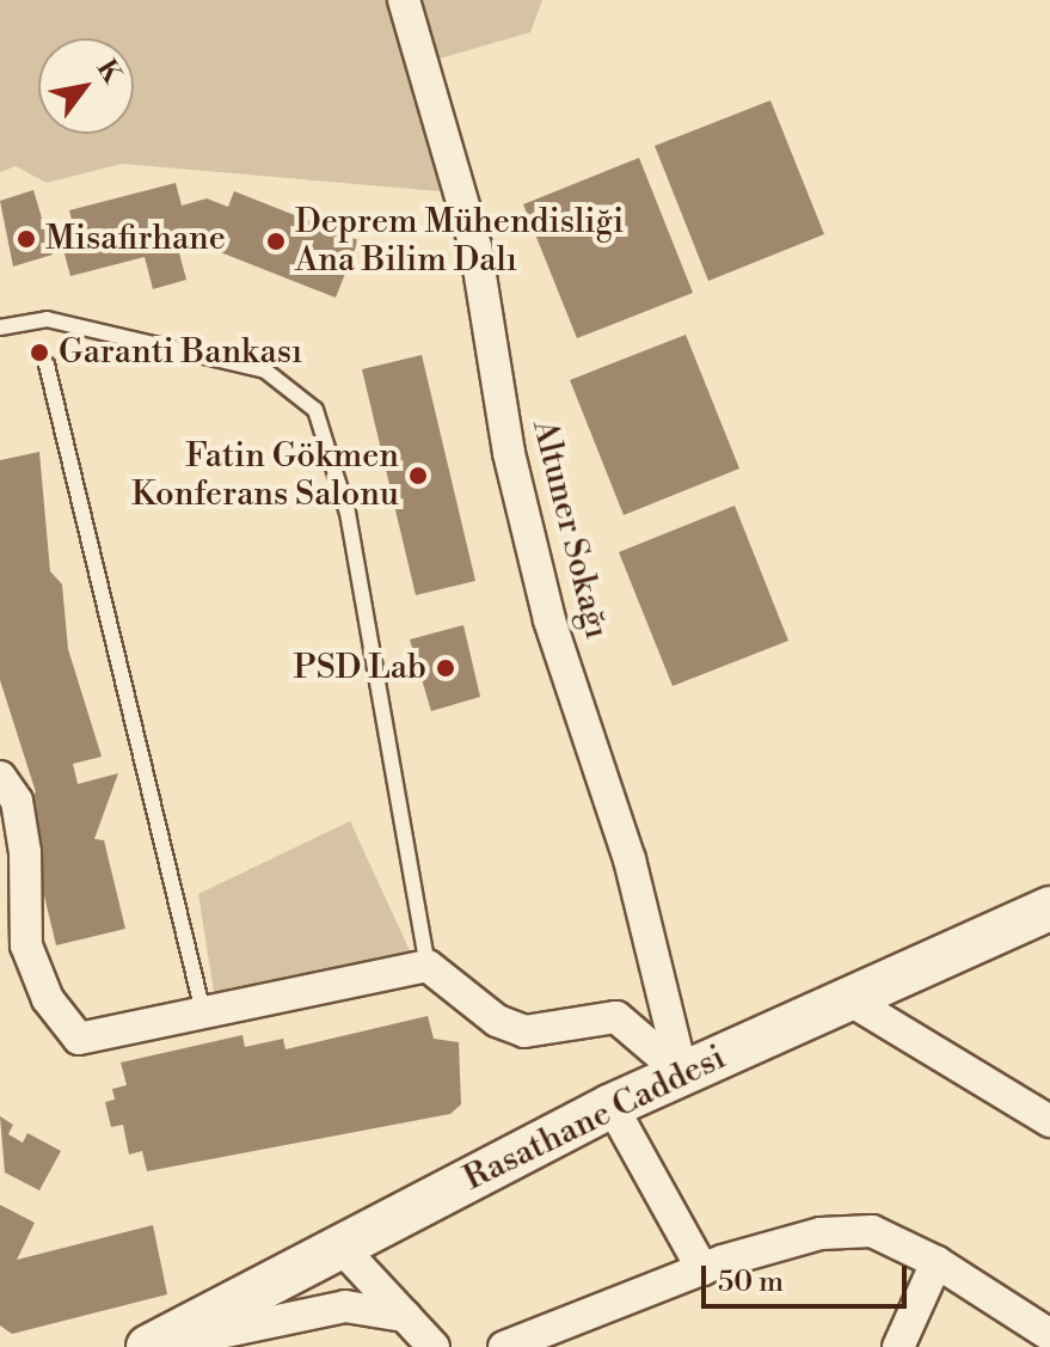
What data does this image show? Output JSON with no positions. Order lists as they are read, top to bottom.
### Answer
{
  "streets": {
    "street": ["Altuner Sokağı", "Rasathane Caddesi"]
  },
  "crossings": [
    ["Altuner Sokağı", "Rasathane Caddesi"]
  ],
  "places": [
    "Misafirhane",
    "Deprem Mühendisliği Ana Bilim Dalı",
    "Garanti Bankası",
    "Fatin Gökmen Konferans Salonu",
    "PSD Lab"
  ],
  "scale_bar": "50 m",
  "north": "top right"
}
